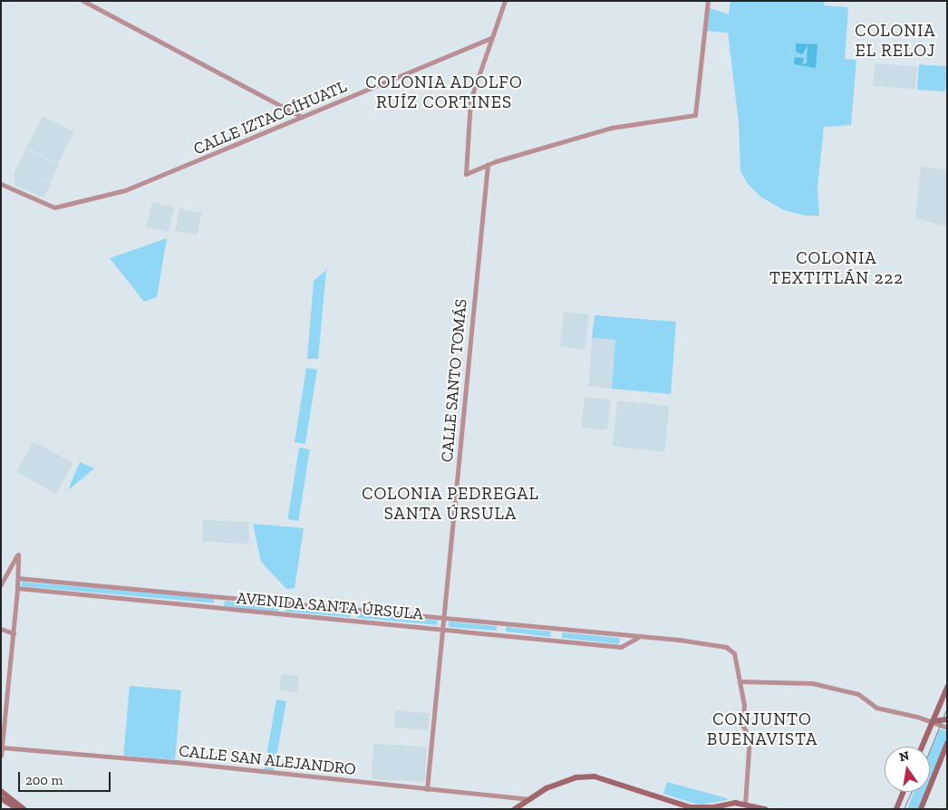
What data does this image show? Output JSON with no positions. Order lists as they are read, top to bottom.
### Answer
{
  "streets": {
    "street": [
      "CALLE IZTACCÍHUATL",
      "CALLE SANTO TOMÁS",
      "AVENIDA SANTA ÚRSULA",
      "CALLE SAN ALEJANDRO"
    ]
  },
  "crossings": [
    ["CALLE SANTO TOMÁS", "AVENIDA SANTA ÚRSULA"],
    ["CALLE SANTO TOMÁS", "CALLE SAN ALEJANDRO"]
  ],
  "districts": [
    "COLONIA EL RELOJ",
    "COLONIA ADOLFO RUÍZ CORTINES",
    "COLONIA TEXTITLÁN 222",
    "COLONIA PEDREGAL SANTA ÚRSULA",
    "CONJUNTO BUENAVISTA"
  ],
  "scale_bar": "200 m",
  "north": "top"
}
